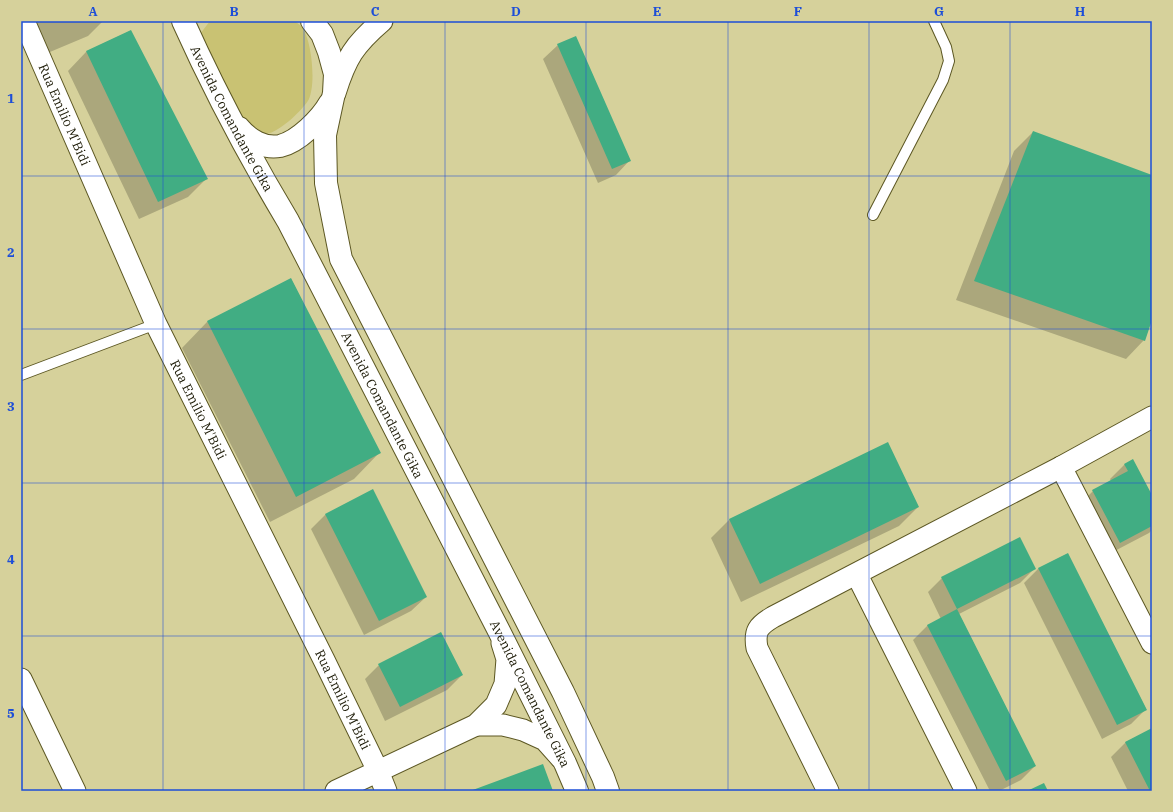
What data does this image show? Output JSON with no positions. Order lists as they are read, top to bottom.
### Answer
{
  "streets": {
    "street": ["Rua Emilio M'Bidi", "Avenida Comandante Gika"]
  },
  "grid": {
    "columns": [
      "A",
      "B",
      "C",
      "D",
      "E",
      "F",
      "G",
      "H"
    ],
    "rows": [
      "1",
      "2",
      "3",
      "4",
      "5"
    ]
  }
}
